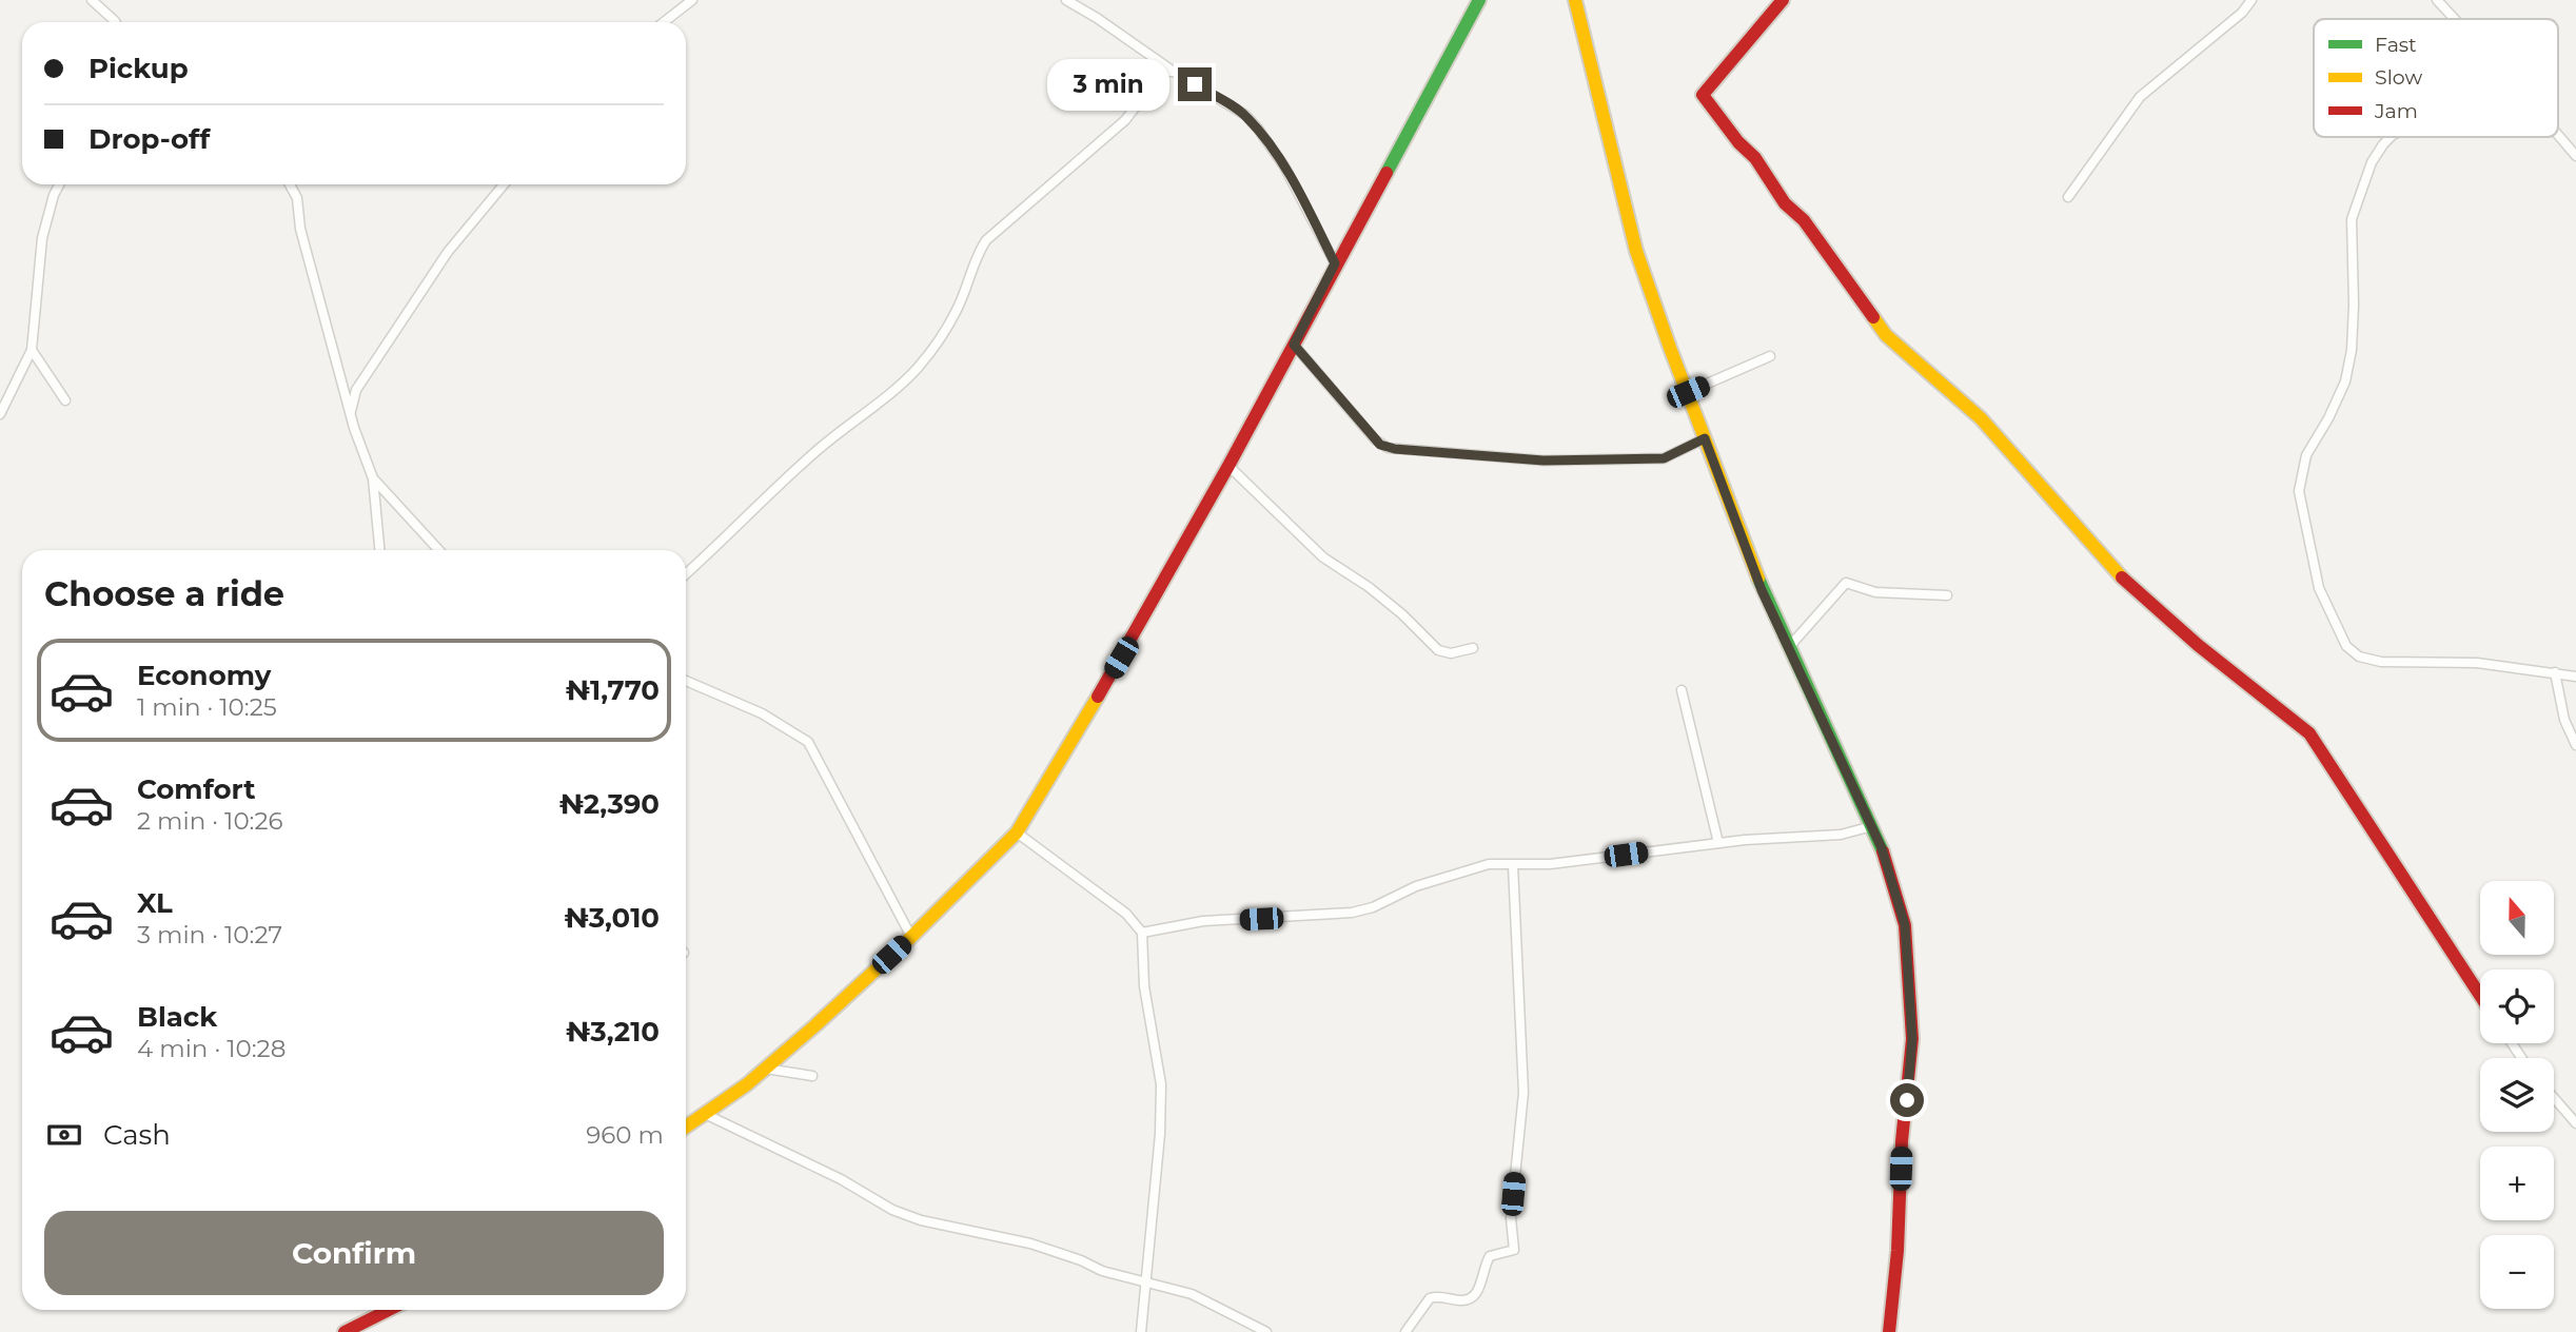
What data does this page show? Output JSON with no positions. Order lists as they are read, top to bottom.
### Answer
{
  "legend": ["Fast", "Slow", "Jam"],
  "north": "top",
  "page": {
    "banner": ["Pickup", "Drop-off"],
    "bubble": "3 min",
    "heading": "Choose a ride",
    "list": [
      {
        "name": "Economy",
        "note": "1 min · 10:25",
        "value": "₦1,770"
      },
      {
        "name": "Comfort",
        "note": "2 min · 10:26",
        "value": "₦2,390"
      },
      {
        "name": "XL",
        "note": "3 min · 10:27",
        "value": "₦3,010"
      },
      {
        "name": "Black",
        "note": "4 min · 10:28",
        "value": "₦3,210"
      }
    ],
    "map_buttons": ["+", "−"],
    "pay": ["Cash", "960 m"],
    "buttons": "Confirm"
  }
}
